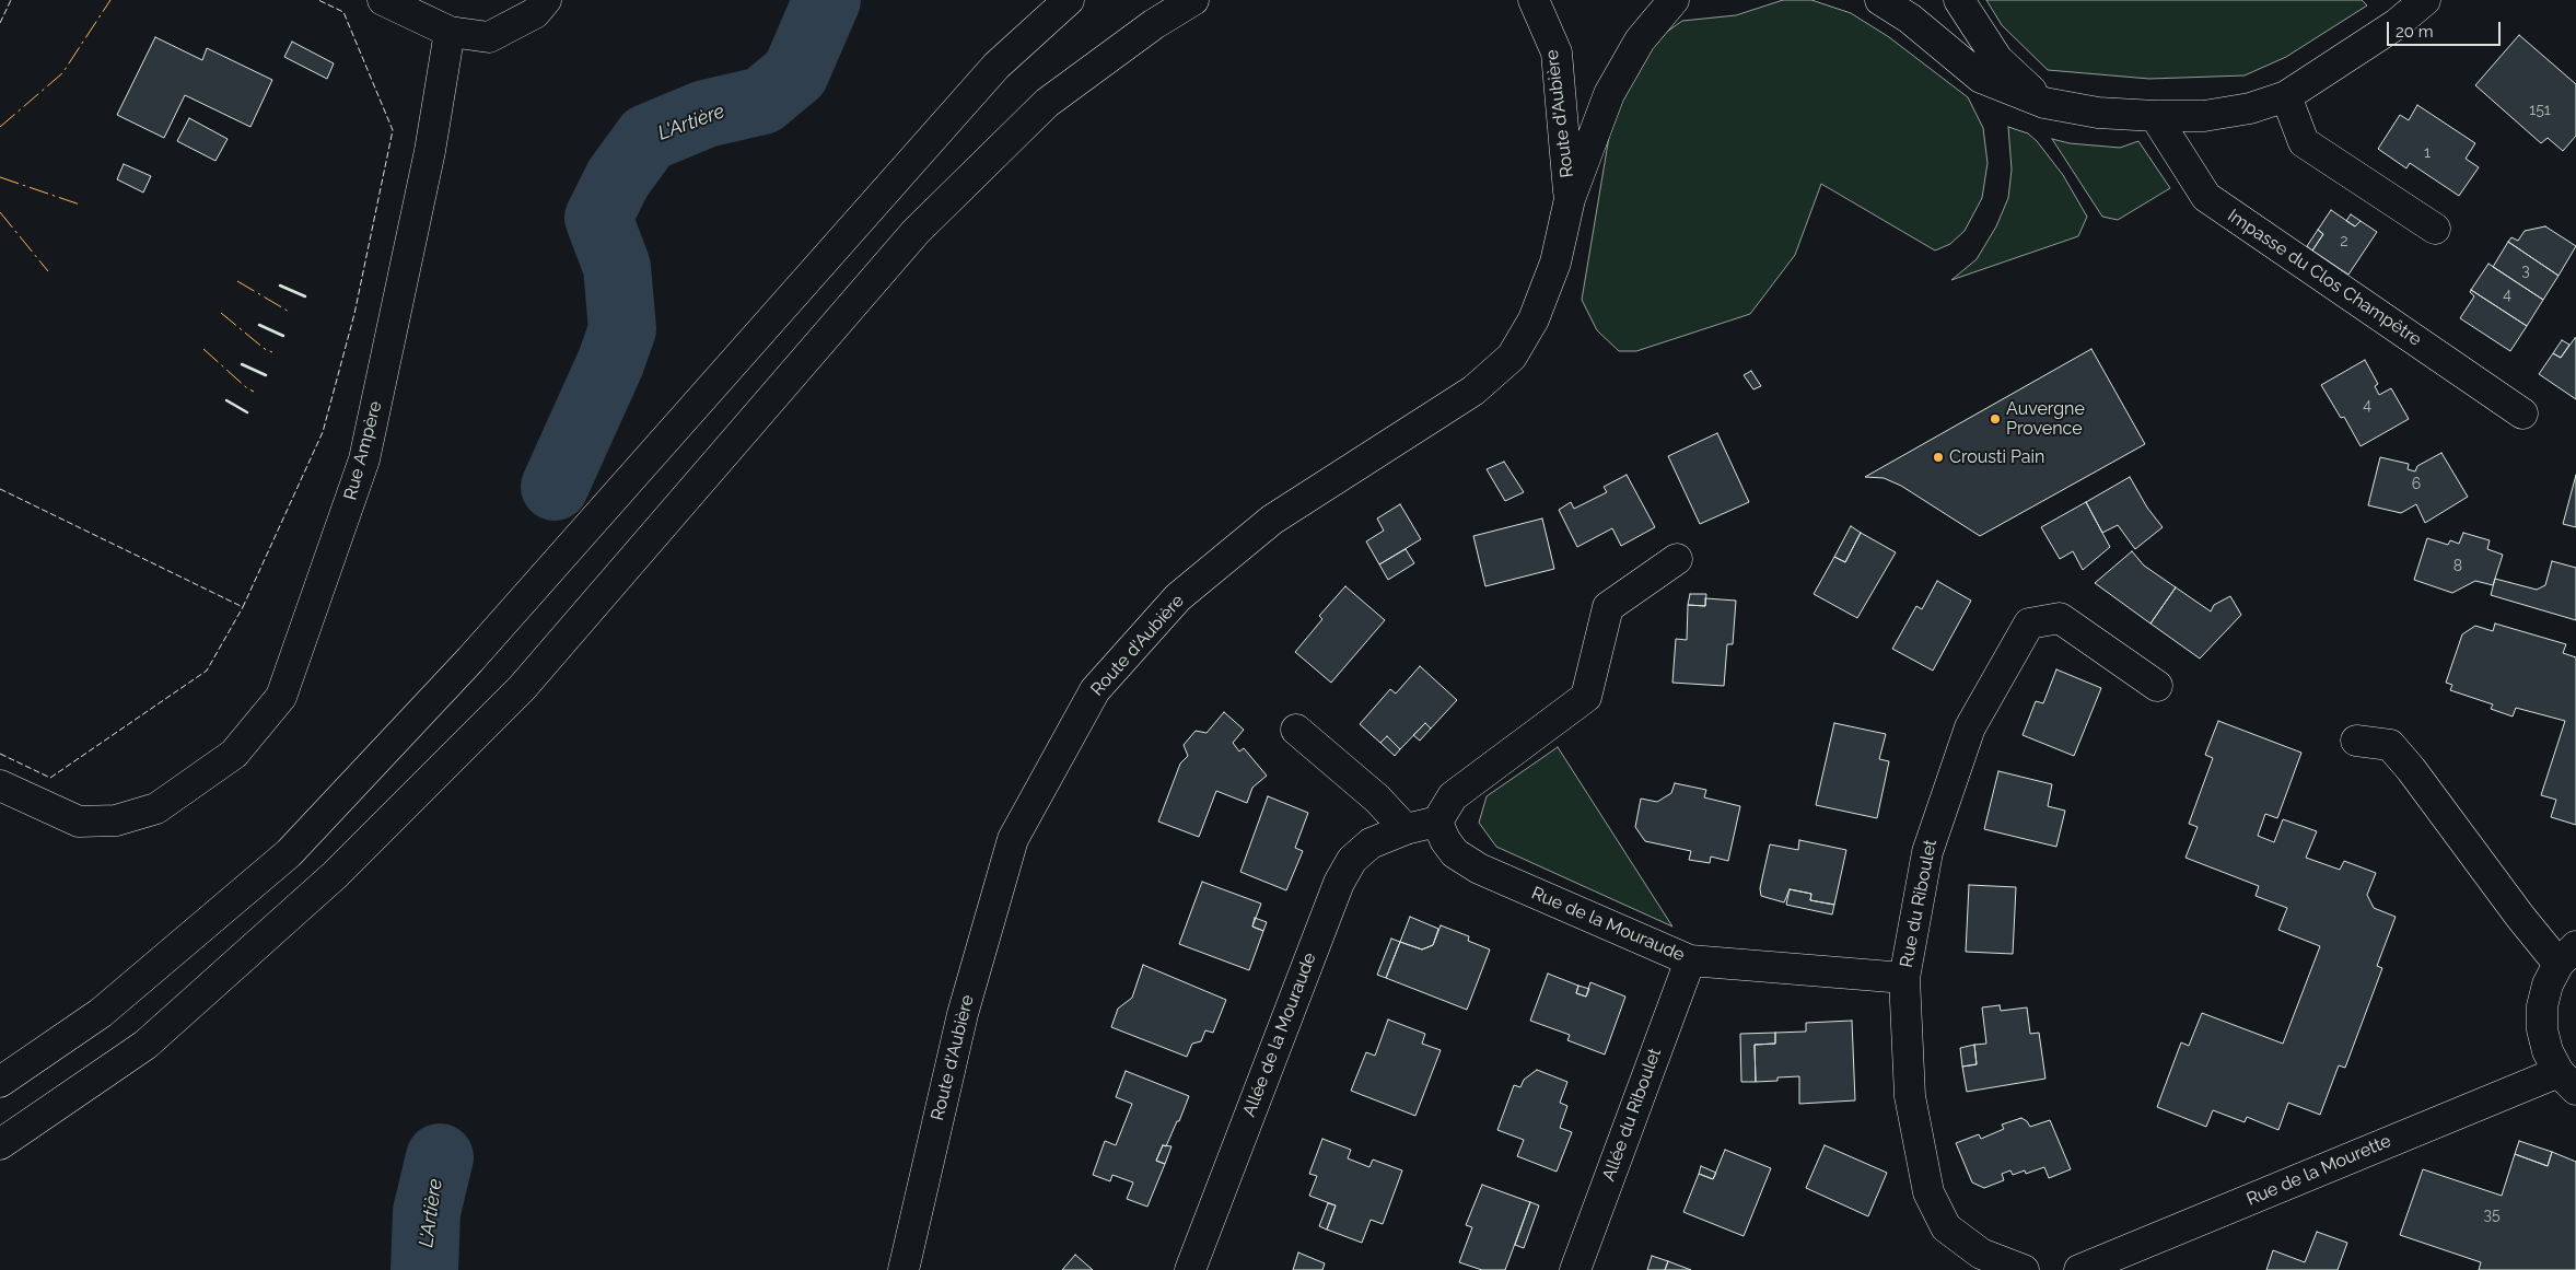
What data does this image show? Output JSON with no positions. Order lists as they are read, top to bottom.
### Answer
{
  "streets": {
    "main road": [
      "Route d'Aubière",
      "Impasse du Clos Champêtre",
      "Rue Ampère",
      "Rue du Riboulet",
      "Rue de la Mouraude",
      "Allée de la Mouraude",
      "Allée du Riboulet",
      "Rue de la Mourette"
    ]
  },
  "crossings": [
    ["Rue du Riboulet", "Rue de la Mouraude"],
    ["Rue de la Mouraude", "Allée de la Mouraude"],
    ["Rue de la Mouraude", "Allée du Riboulet"]
  ],
  "water": ["L'Artière"],
  "places": ["Auvergne Provence", "Crousti Pain"],
  "house_numbers": [
    "151",
    "1",
    "2",
    "3",
    "4",
    "4",
    "6",
    "8",
    "35"
  ],
  "scale_bar": "20 m"
}
